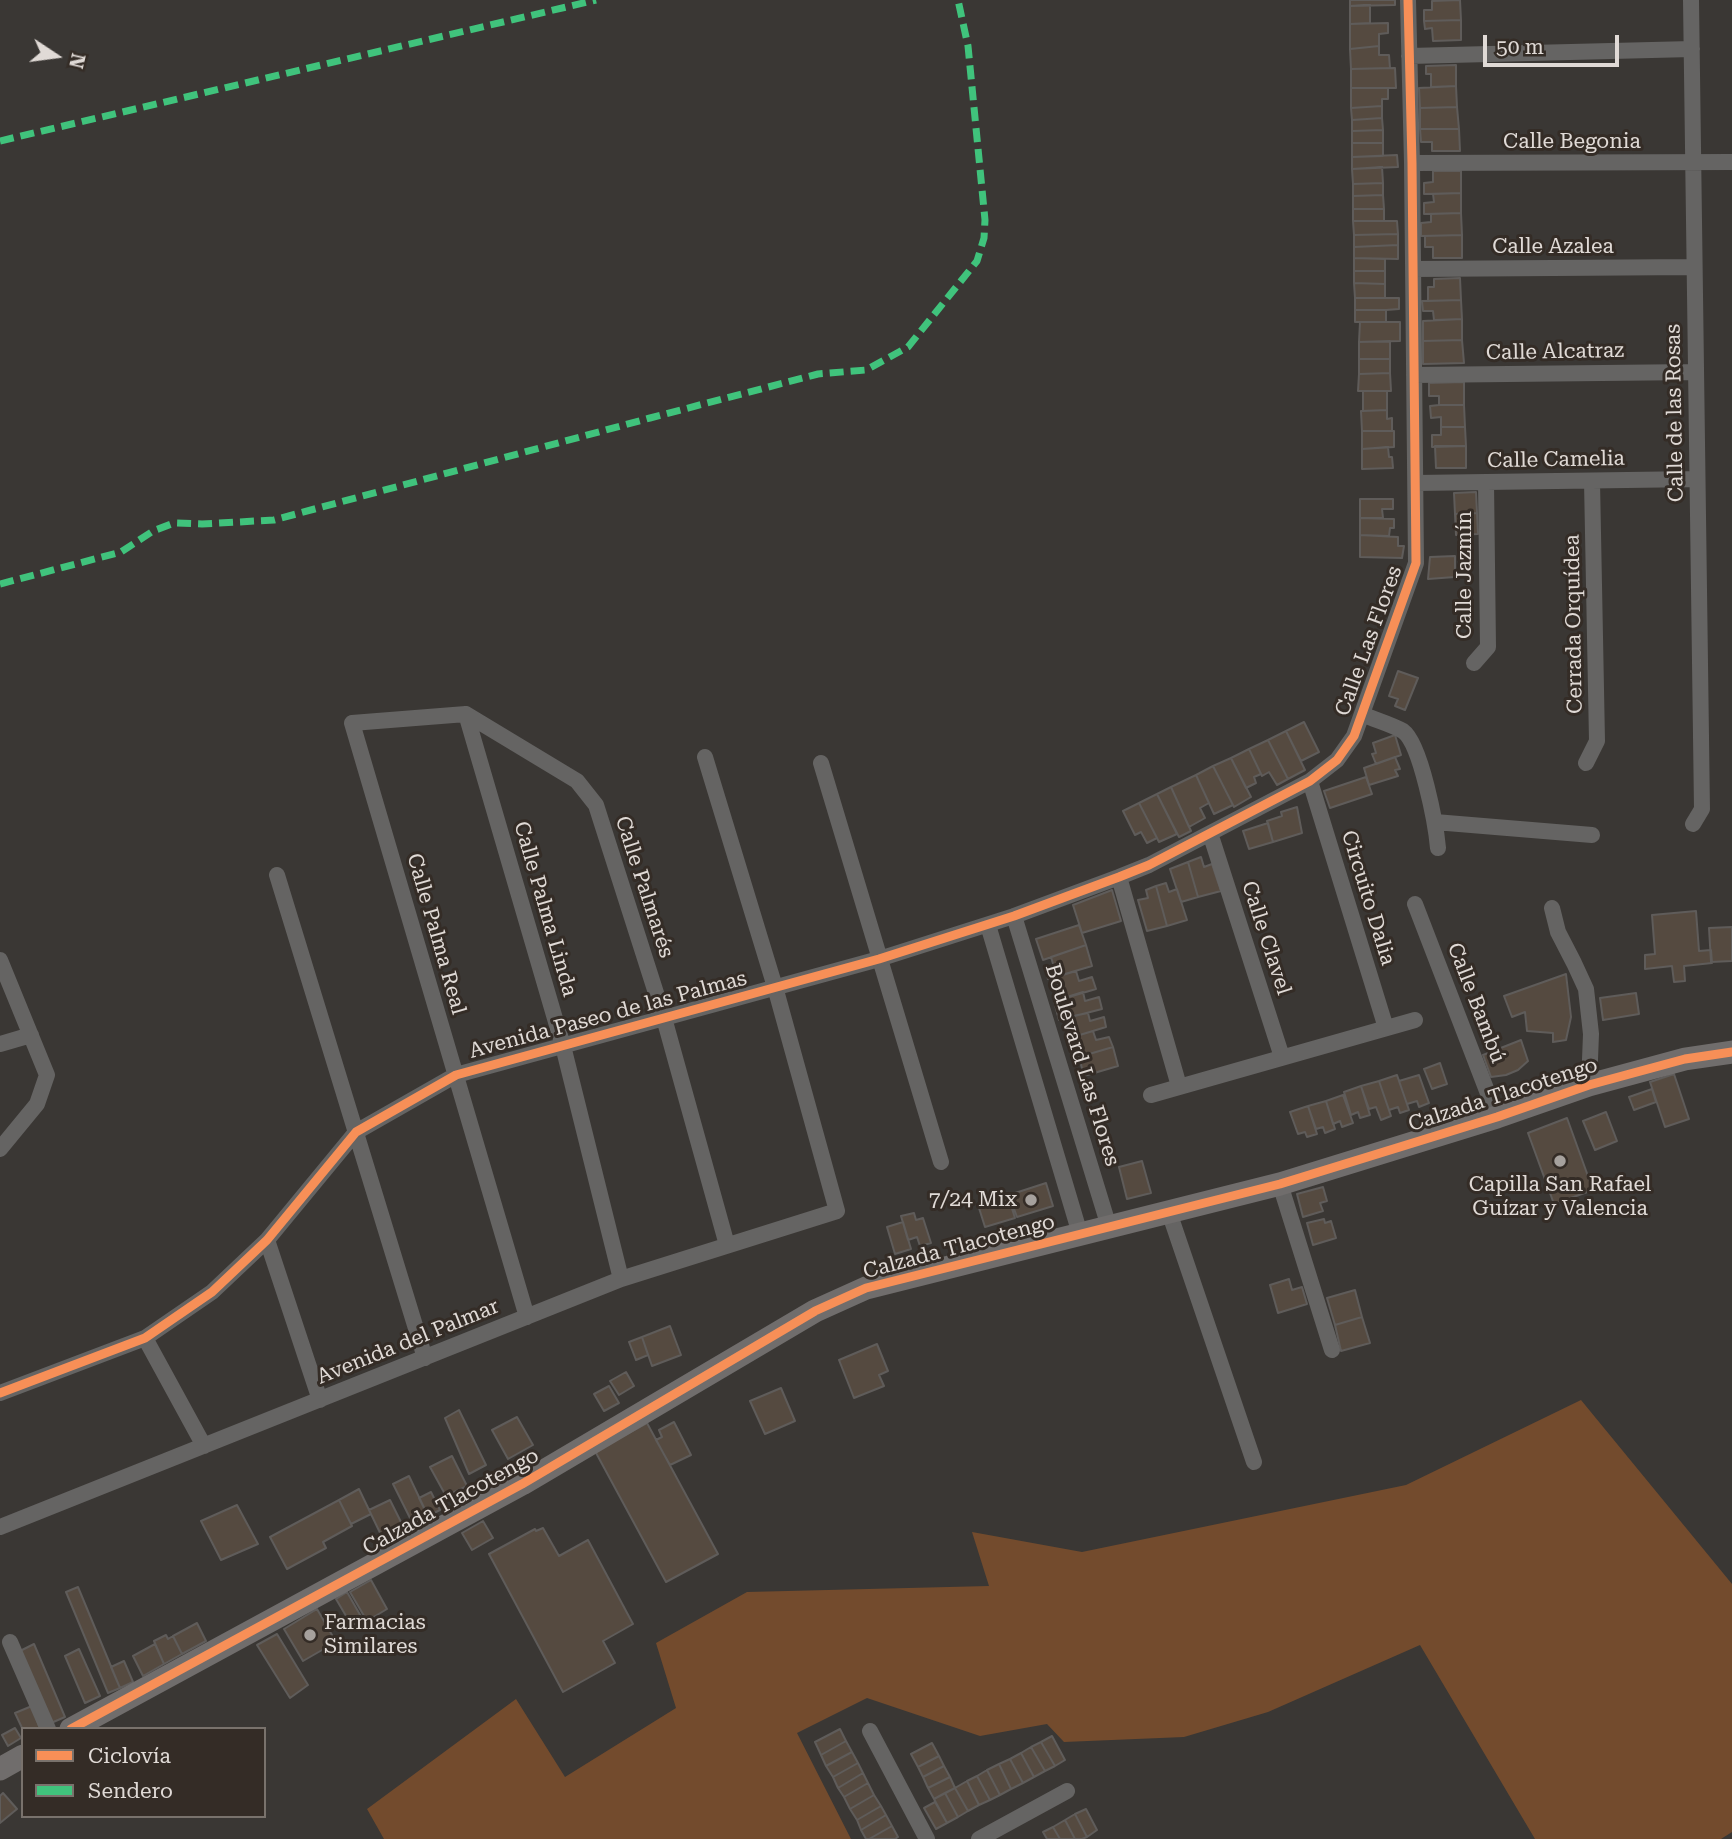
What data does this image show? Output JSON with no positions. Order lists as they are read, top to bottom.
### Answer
{
  "streets": {
    "street": [
      "Calle Begonia",
      "Calle Azalea",
      "Calle Alcatraz",
      "Calle de las Rosas",
      "Calle Camelia",
      "Calle Jazmín",
      "Cerrada Orquídea",
      "Calle Las Flores",
      "Calle Palmarés",
      "Circuito Dalia",
      "Calle Palma Linda",
      "Calle Palma Real",
      "Calle Clavel",
      "Calle Bambú",
      "Avenida Paseo de las Palmas",
      "Boulevard Las Flores",
      "Calzada Tlacotengo",
      "Avenida del Palmar"
    ]
  },
  "crossings": [
    ["Calle Begonia", "Calle de las Rosas"],
    ["Calle Begonia", "Calle Las Flores"],
    ["Calle Azalea", "Calle de las Rosas"],
    ["Calle Azalea", "Calle Las Flores"],
    ["Calle Alcatraz", "Calle de las Rosas"],
    ["Calle Alcatraz", "Calle Las Flores"],
    ["Calle de las Rosas", "Calle Camelia"],
    ["Calle Camelia", "Calle Jazmín"],
    ["Calle Camelia", "Cerrada Orquídea"],
    ["Calle Camelia", "Calle Las Flores"],
    ["Calle Las Flores", "Circuito Dalia"],
    ["Calle Las Flores", "Calle Clavel"],
    ["Calle Las Flores", "Avenida Paseo de las Palmas"],
    ["Calle Las Flores", "Boulevard Las Flores"],
    ["Calle Palmarés", "Calle Palma Linda"],
    ["Calle Palmarés", "Calle Palma Real"],
    ["Calle Palmarés", "Avenida Paseo de las Palmas"],
    ["Calle Palmarés", "Avenida del Palmar"],
    ["Calle Palma Linda", "Calle Palma Real"],
    ["Calle Palma Linda", "Avenida Paseo de las Palmas"],
    ["Calle Palma Linda", "Avenida del Palmar"],
    ["Calle Palma Real", "Avenida Paseo de las Palmas"],
    ["Calle Palma Real", "Avenida del Palmar"],
    ["Calle Bambú", "Calzada Tlacotengo"],
    ["Avenida Paseo de las Palmas", "Boulevard Las Flores"],
    ["Avenida Paseo de las Palmas", "Avenida del Palmar"],
    ["Boulevard Las Flores", "Calzada Tlacotengo"]
  ],
  "places": ["Capilla San Rafael Guízar y Valencia", "7/24 Mix", "Farmacias Similares"],
  "legend": ["Ciclovía", "Sendero"],
  "scale_bar": "50 m",
  "north": "right"
}
